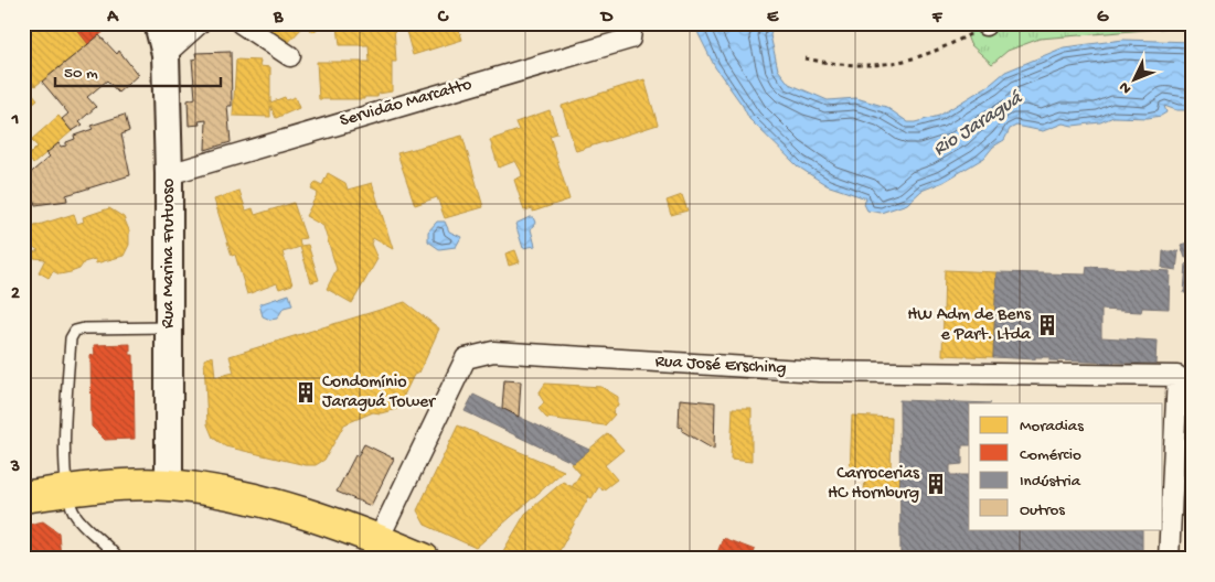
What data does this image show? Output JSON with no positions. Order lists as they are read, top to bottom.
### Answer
{
  "streets": {
    "street": ["Servidão Marcatto", "Rua Marina Frutuoso", "Rua José Ersching"]
  },
  "crossings": [
    ["Servidão Marcatto", "Rua Marina Frutuoso"]
  ],
  "water": ["Rio Jaraguá"],
  "places": {
    "building": ["HW Adm de Bens e Part. Ltda", "Condomínio Jaraguá Tower", "Carrocerias HC Hornburg"]
  },
  "legend": [
    "Moradias",
    "Comércio",
    "Indústria",
    "Outros"
  ],
  "scale_bar": "50 m",
  "north": "bottom left",
  "grid": {
    "columns": [
      "A",
      "B",
      "C",
      "D",
      "E",
      "F",
      "G"
    ],
    "rows": ["1", "2", "3"]
  }
}
